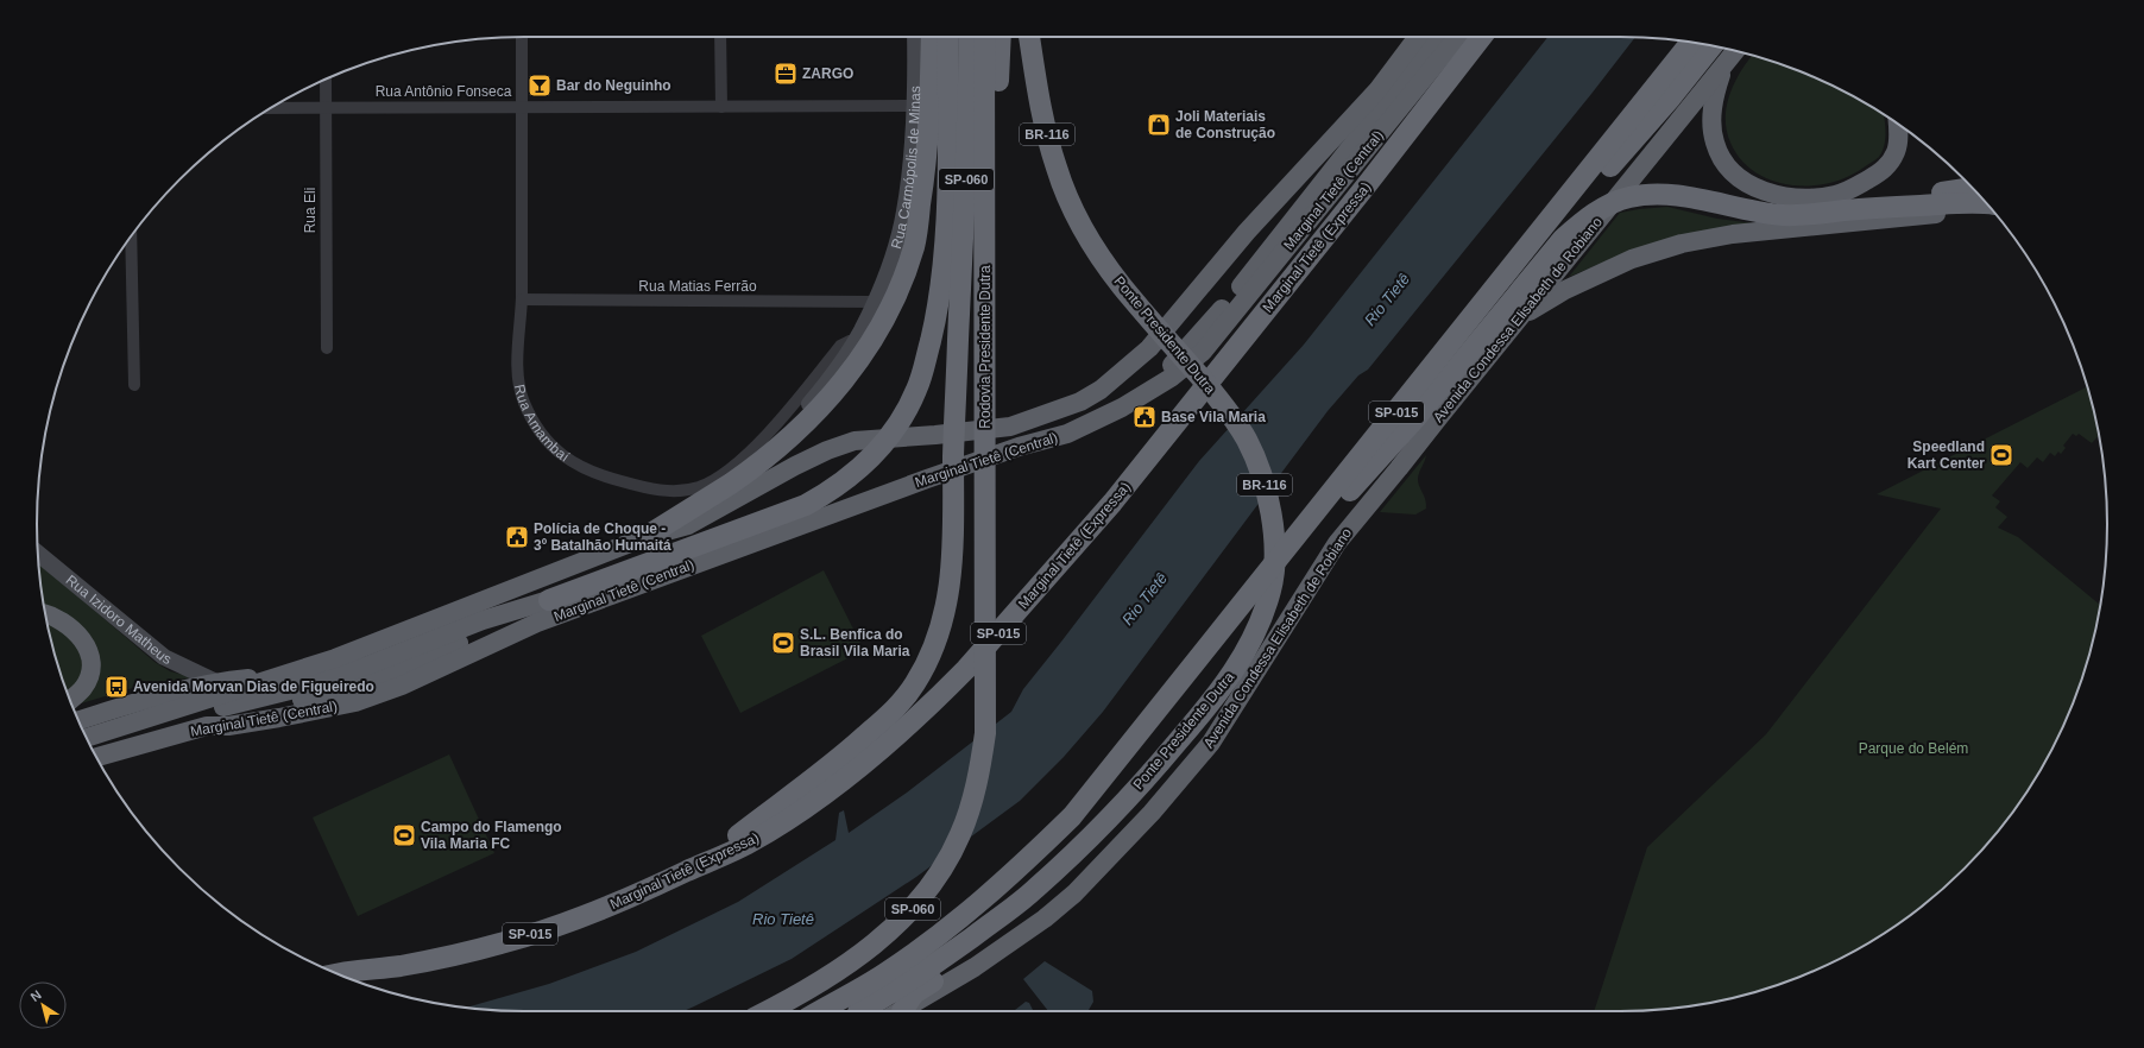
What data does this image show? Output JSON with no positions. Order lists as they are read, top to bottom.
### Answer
{
  "streets": {
    "highway": [
      "BR-116",
      "SP-060",
      "Marginal Tietê (Central)",
      "Marginal Tietê (Expressa)",
      "Avenida Condessa Elisabeth de Robiano",
      "Ponte Presidente Dutra",
      "Rodovia Presidente Dutra",
      "SP-015"
    ],
    "main road": ["Rua Carmópolis de Minas", "Rua Izidoro Matheus"],
    "street": [
      "Rua Antônio Fonseca",
      "Rua Eli",
      "Rua Matias Ferrão",
      "Rua Amambaí"
    ]
  },
  "crossings": [
    ["Rua Antônio Fonseca", "Rua Carmópolis de Minas"],
    ["Rua Antônio Fonseca", "Rua Eli"],
    ["Rua Antônio Fonseca", "Rua Amambaí"],
    ["Rua Carmópolis de Minas", "Rua Matias Ferrão"],
    ["Marginal Tietê (Expressa)", "Rodovia Presidente Dutra"],
    ["Rua Matias Ferrão", "Rua Amambaí"]
  ],
  "water": ["Rio Tietê"],
  "parks": ["Parque do Belém"],
  "places": {
    "office": ["ZARGO"],
    "bar": ["Bar do Neguinho"],
    "shop": ["Joli Materiais de Construção"],
    "public building": ["Base Vila Maria", "Polícia de Choque - 3º Batalhão Humaitá"],
    "sports": ["Speedland Kart Center", "S.L. Benfica do Brasil Vila Maria", "Campo do Flamengo Vila Maria FC"],
    "bus stop": ["Avenida Morvan Dias de Figueiredo"]
  },
  "north": "top left"
}
